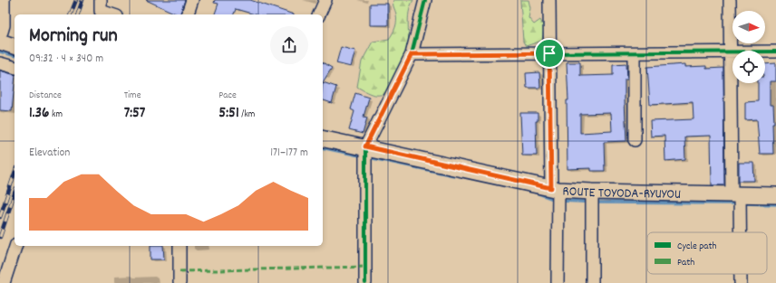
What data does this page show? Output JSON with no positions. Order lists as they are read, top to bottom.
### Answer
{
  "streets": {
    "main road": ["ROUTE TOYODA-RYUYOU"]
  },
  "legend": ["Cycle path", "Path"],
  "north": "right",
  "page": {
    "heading": ["Morning run", "09:32 · 4 × 340 m"],
    "stats": [
      ["Distance", "1.36 km"],
      ["Time", "7:57"],
      ["Pace", "5:51 /km"]
    ],
    "chart": ["Elevation", "171–177 m"]
  }
}
